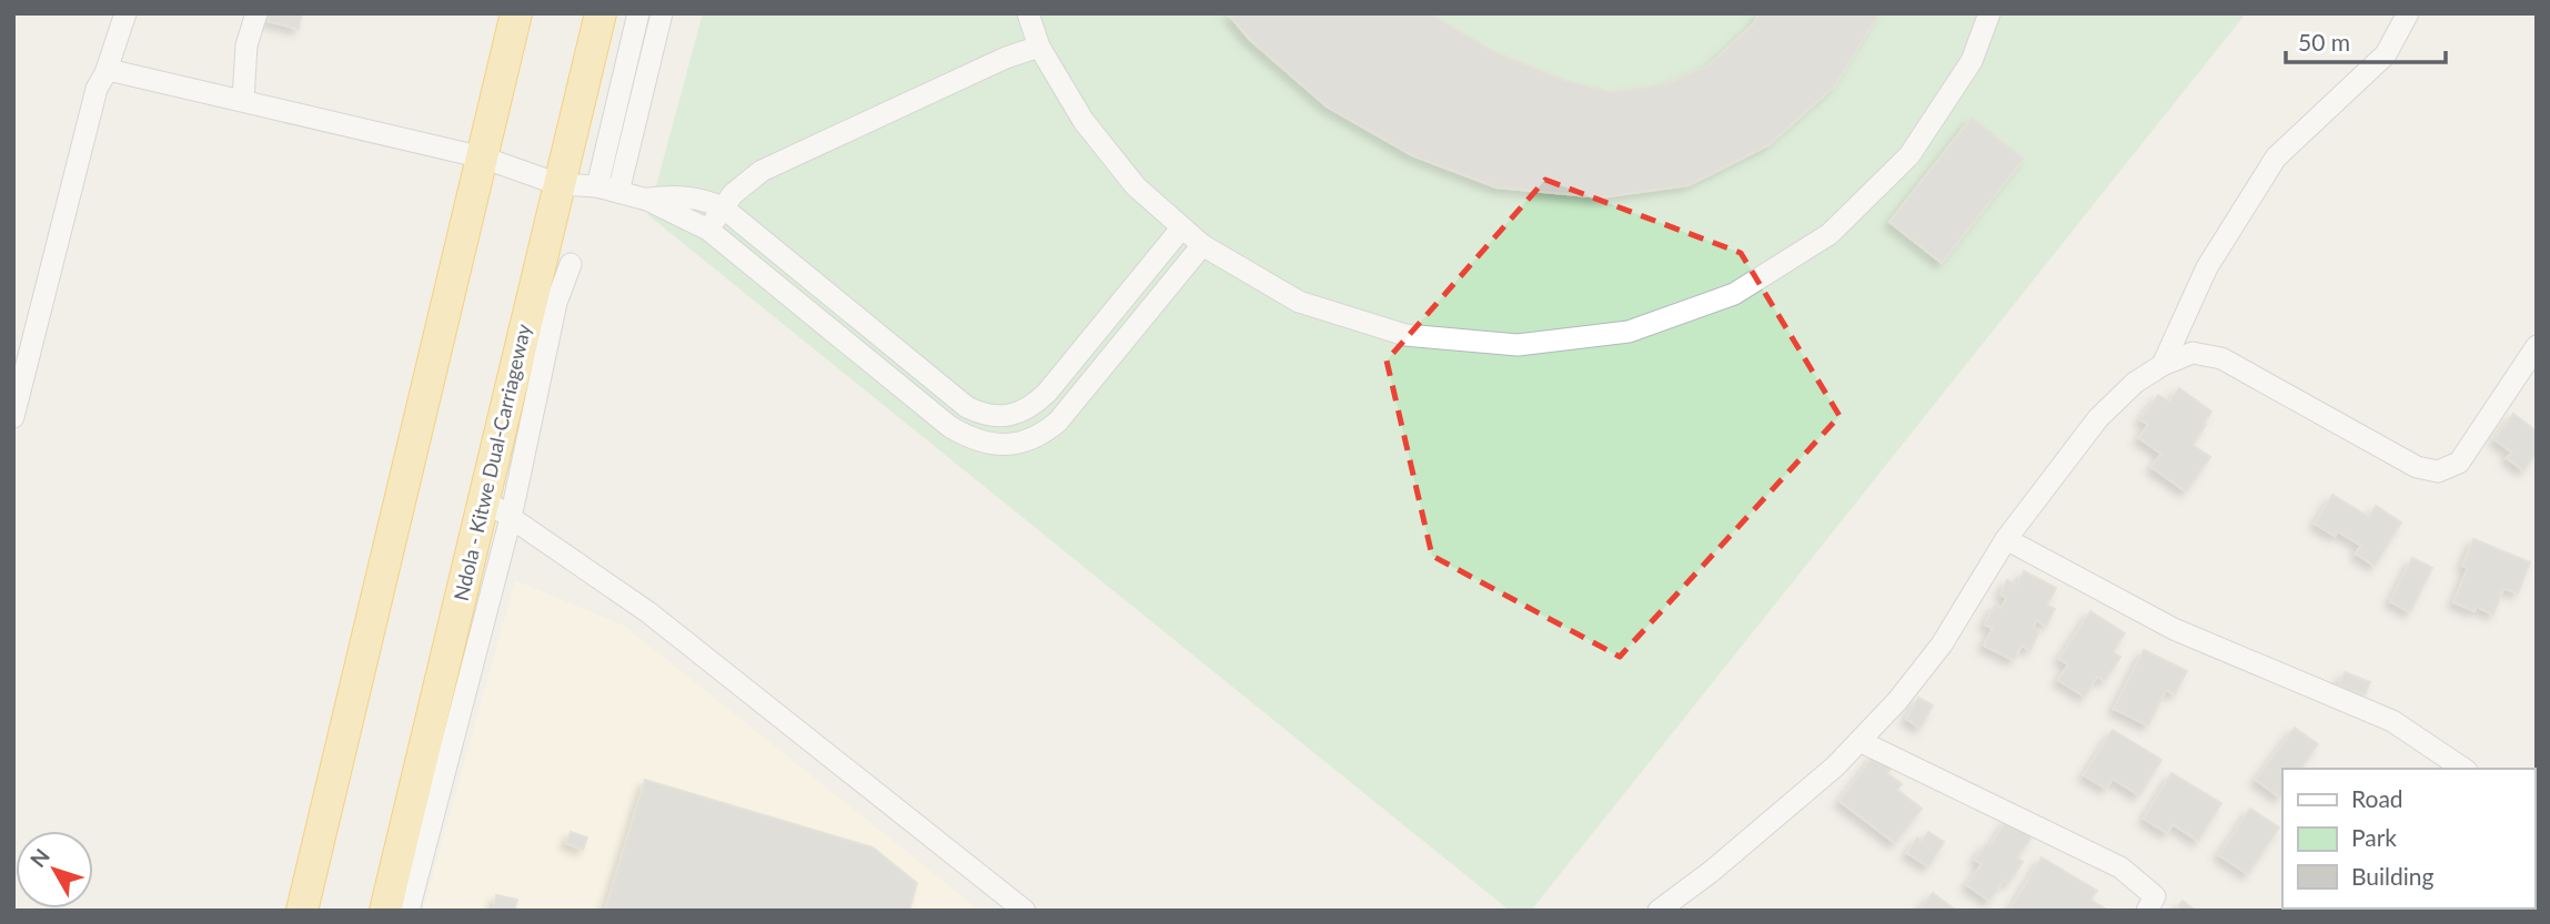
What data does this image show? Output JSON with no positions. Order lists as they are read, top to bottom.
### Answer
{
  "streets": {
    "highway": ["Ndola - Kitwe Dual-Carriageway"]
  },
  "legend": ["Road", "Park", "Building"],
  "scale_bar": "50 m",
  "north": "top left"
}
